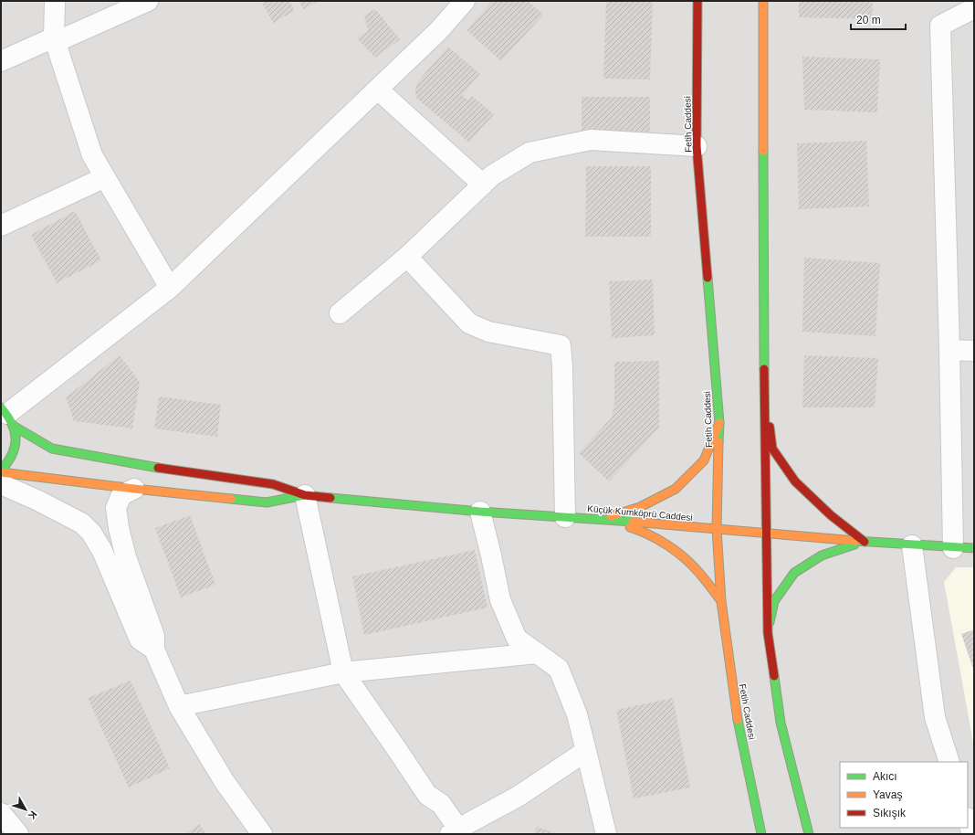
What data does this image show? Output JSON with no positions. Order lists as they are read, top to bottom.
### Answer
{
  "streets": {
    "street": ["Fetih Caddesi", "Küçük Kumköprü Caddesi"]
  },
  "crossings": [
    ["Fetih Caddesi", "Küçük Kumköprü Caddesi"]
  ],
  "legend": ["Akıcı", "Yavaş", "Sıkışık"],
  "scale_bar": "20 m",
  "north": "bottom right"
}
